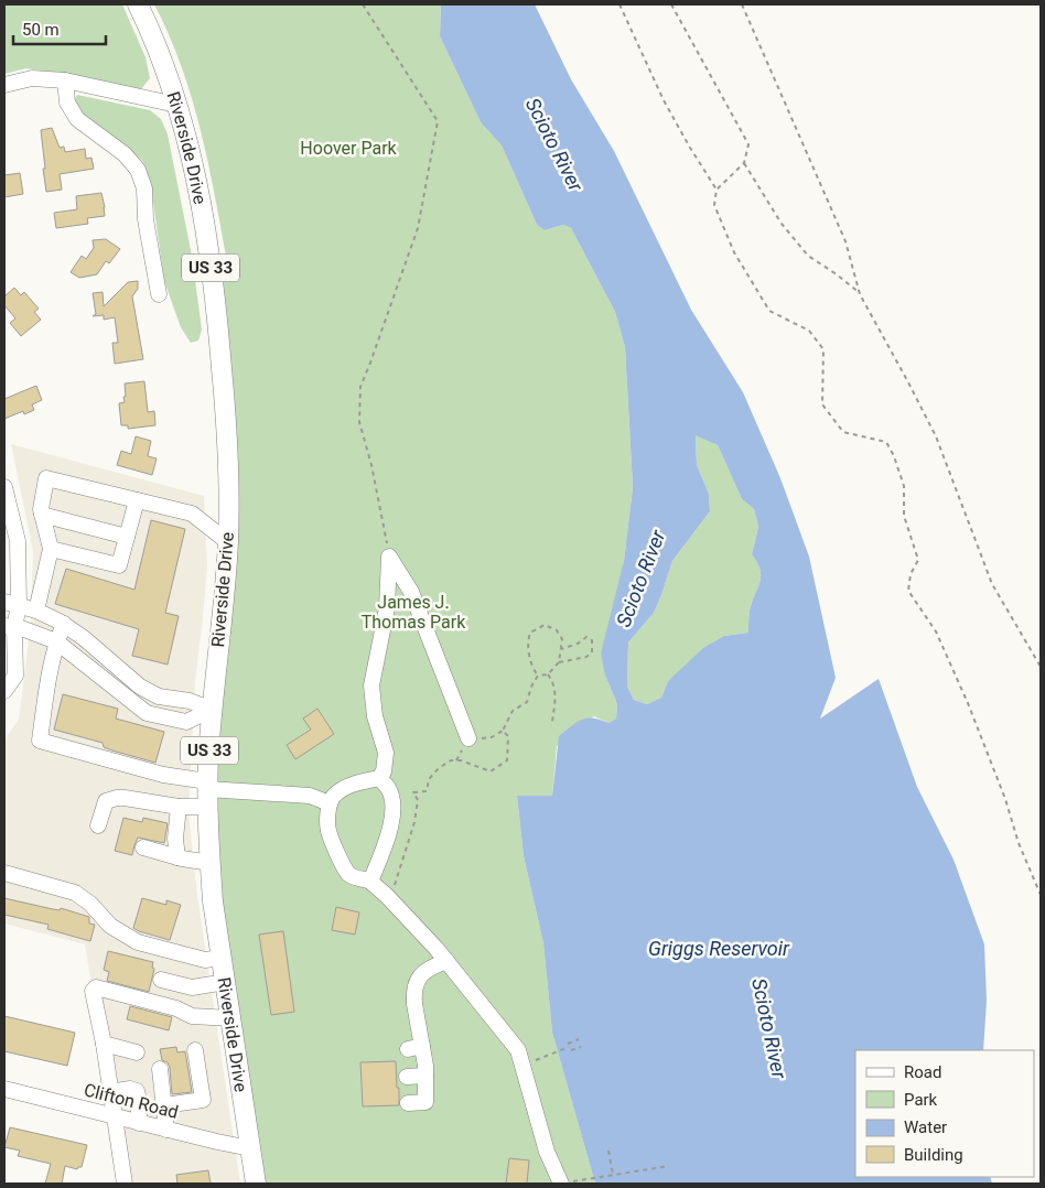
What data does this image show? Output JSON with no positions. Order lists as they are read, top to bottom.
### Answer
{
  "streets": {
    "main road": ["Riverside Drive", "US 33"],
    "street": ["Clifton Road"]
  },
  "crossings": [
    ["Riverside Drive", "Clifton Road"]
  ],
  "water": ["Scioto River", "Griggs Reservoir"],
  "parks": ["Hoover Park", "James J. Thomas Park"],
  "legend": [
    "Road",
    "Park",
    "Water",
    "Building"
  ],
  "scale_bar": "50 m"
}
